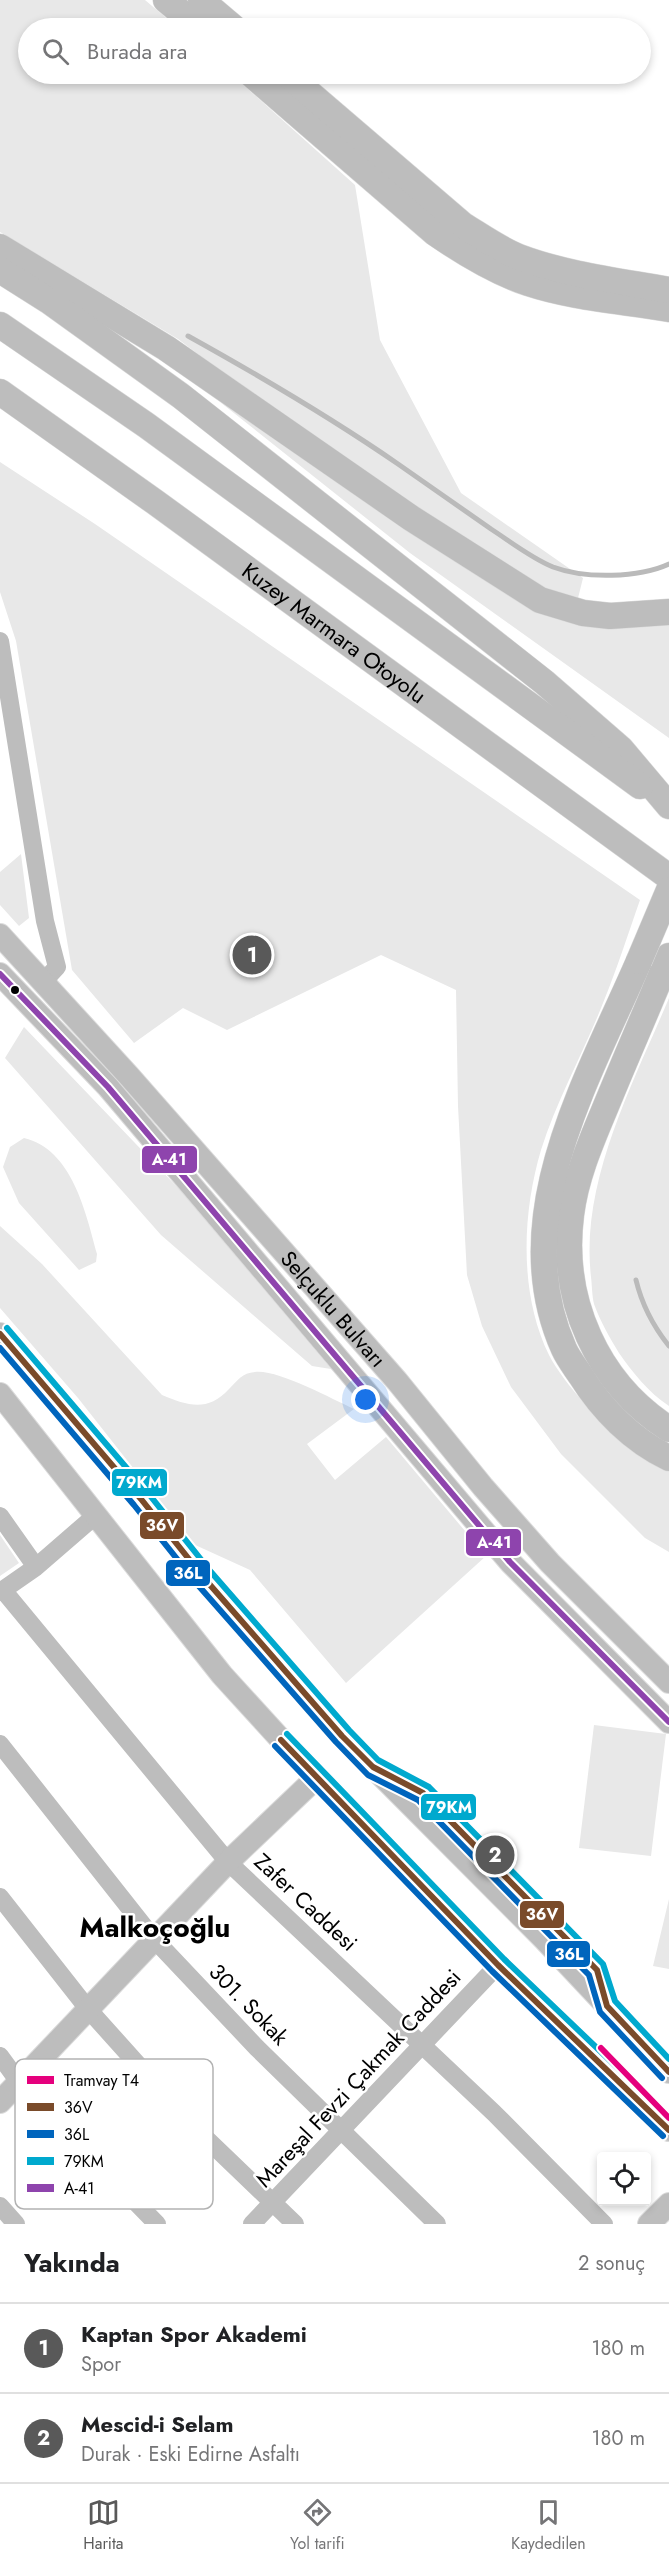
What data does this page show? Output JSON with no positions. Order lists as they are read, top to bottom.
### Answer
{
  "streets": {
    "highway": ["Kuzey Marmara Otoyolu"],
    "main road": ["Selçuklu Bulvarı"],
    "street": ["Zafer Caddesi", "301. Sokak", "Mareşal Fevzi Çakmak Caddesi"]
  },
  "crossings": [
    ["Zafer Caddesi", "Mareşal Fevzi Çakmak Caddesi"],
    ["301. Sokak", "Mareşal Fevzi Çakmak Caddesi"]
  ],
  "districts": ["Malkoçoğlu"],
  "lines": [
    "transit line A-41",
    "transit line 79KM",
    "transit line 36V",
    "transit line 36L",
    "tram line T4"
  ],
  "legend": [
    "Tramvay T4",
    "36V",
    "36L",
    "79KM",
    "A-41"
  ],
  "page": {
    "search": "Burada ara",
    "pins": ["1", "2"],
    "heading": ["Yakında", "2 sonuç"],
    "list": [
      {
        "mark": "1",
        "name": "Kaptan Spor Akademi",
        "note": "Spor",
        "value": "180 m"
      },
      {
        "mark": "2",
        "name": "Mescid-i Selam",
        "note": "Durak · Eski Edirne Asfaltı",
        "value": "180 m"
      }
    ],
    "nav": ["Harita", "Yol tarifi", "Kaydedilen"]
  }
}
